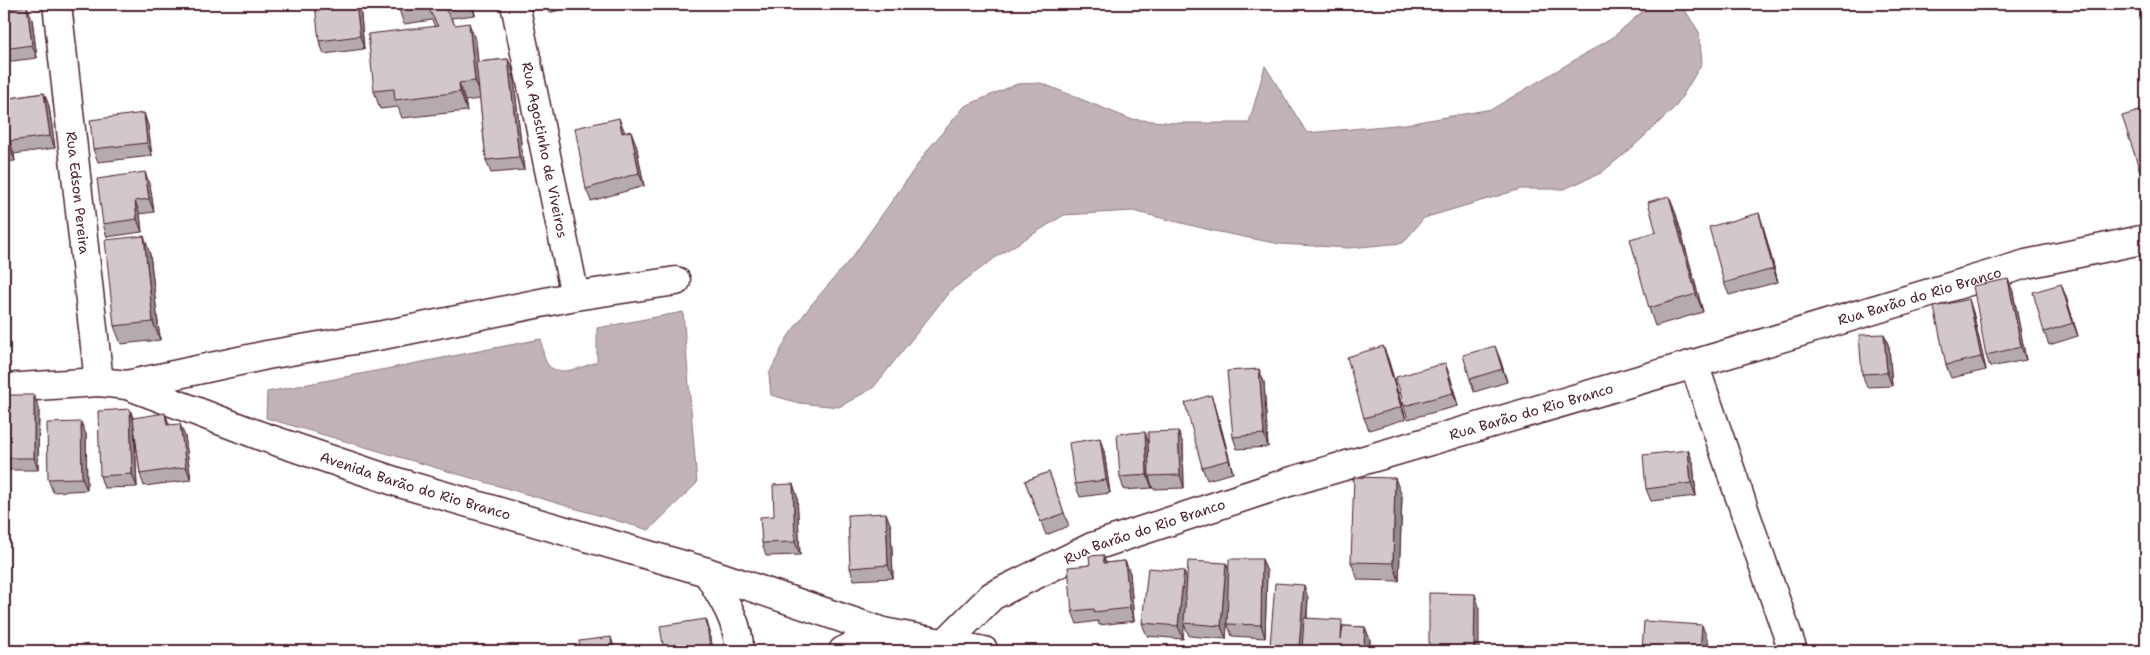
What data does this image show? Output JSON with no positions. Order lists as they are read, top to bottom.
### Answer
{
  "streets": {
    "street": [
      "Rua Agostinho de Viveiros",
      "Rua Edson Pereira",
      "Rua Barão do Rio Branco",
      "Avenida Barão do Rio Branco"
    ]
  },
  "crossings": [
    ["Rua Agostinho de Viveiros", "Avenida Barão do Rio Branco"],
    ["Rua Edson Pereira", "Avenida Barão do Rio Branco"]
  ]
}
